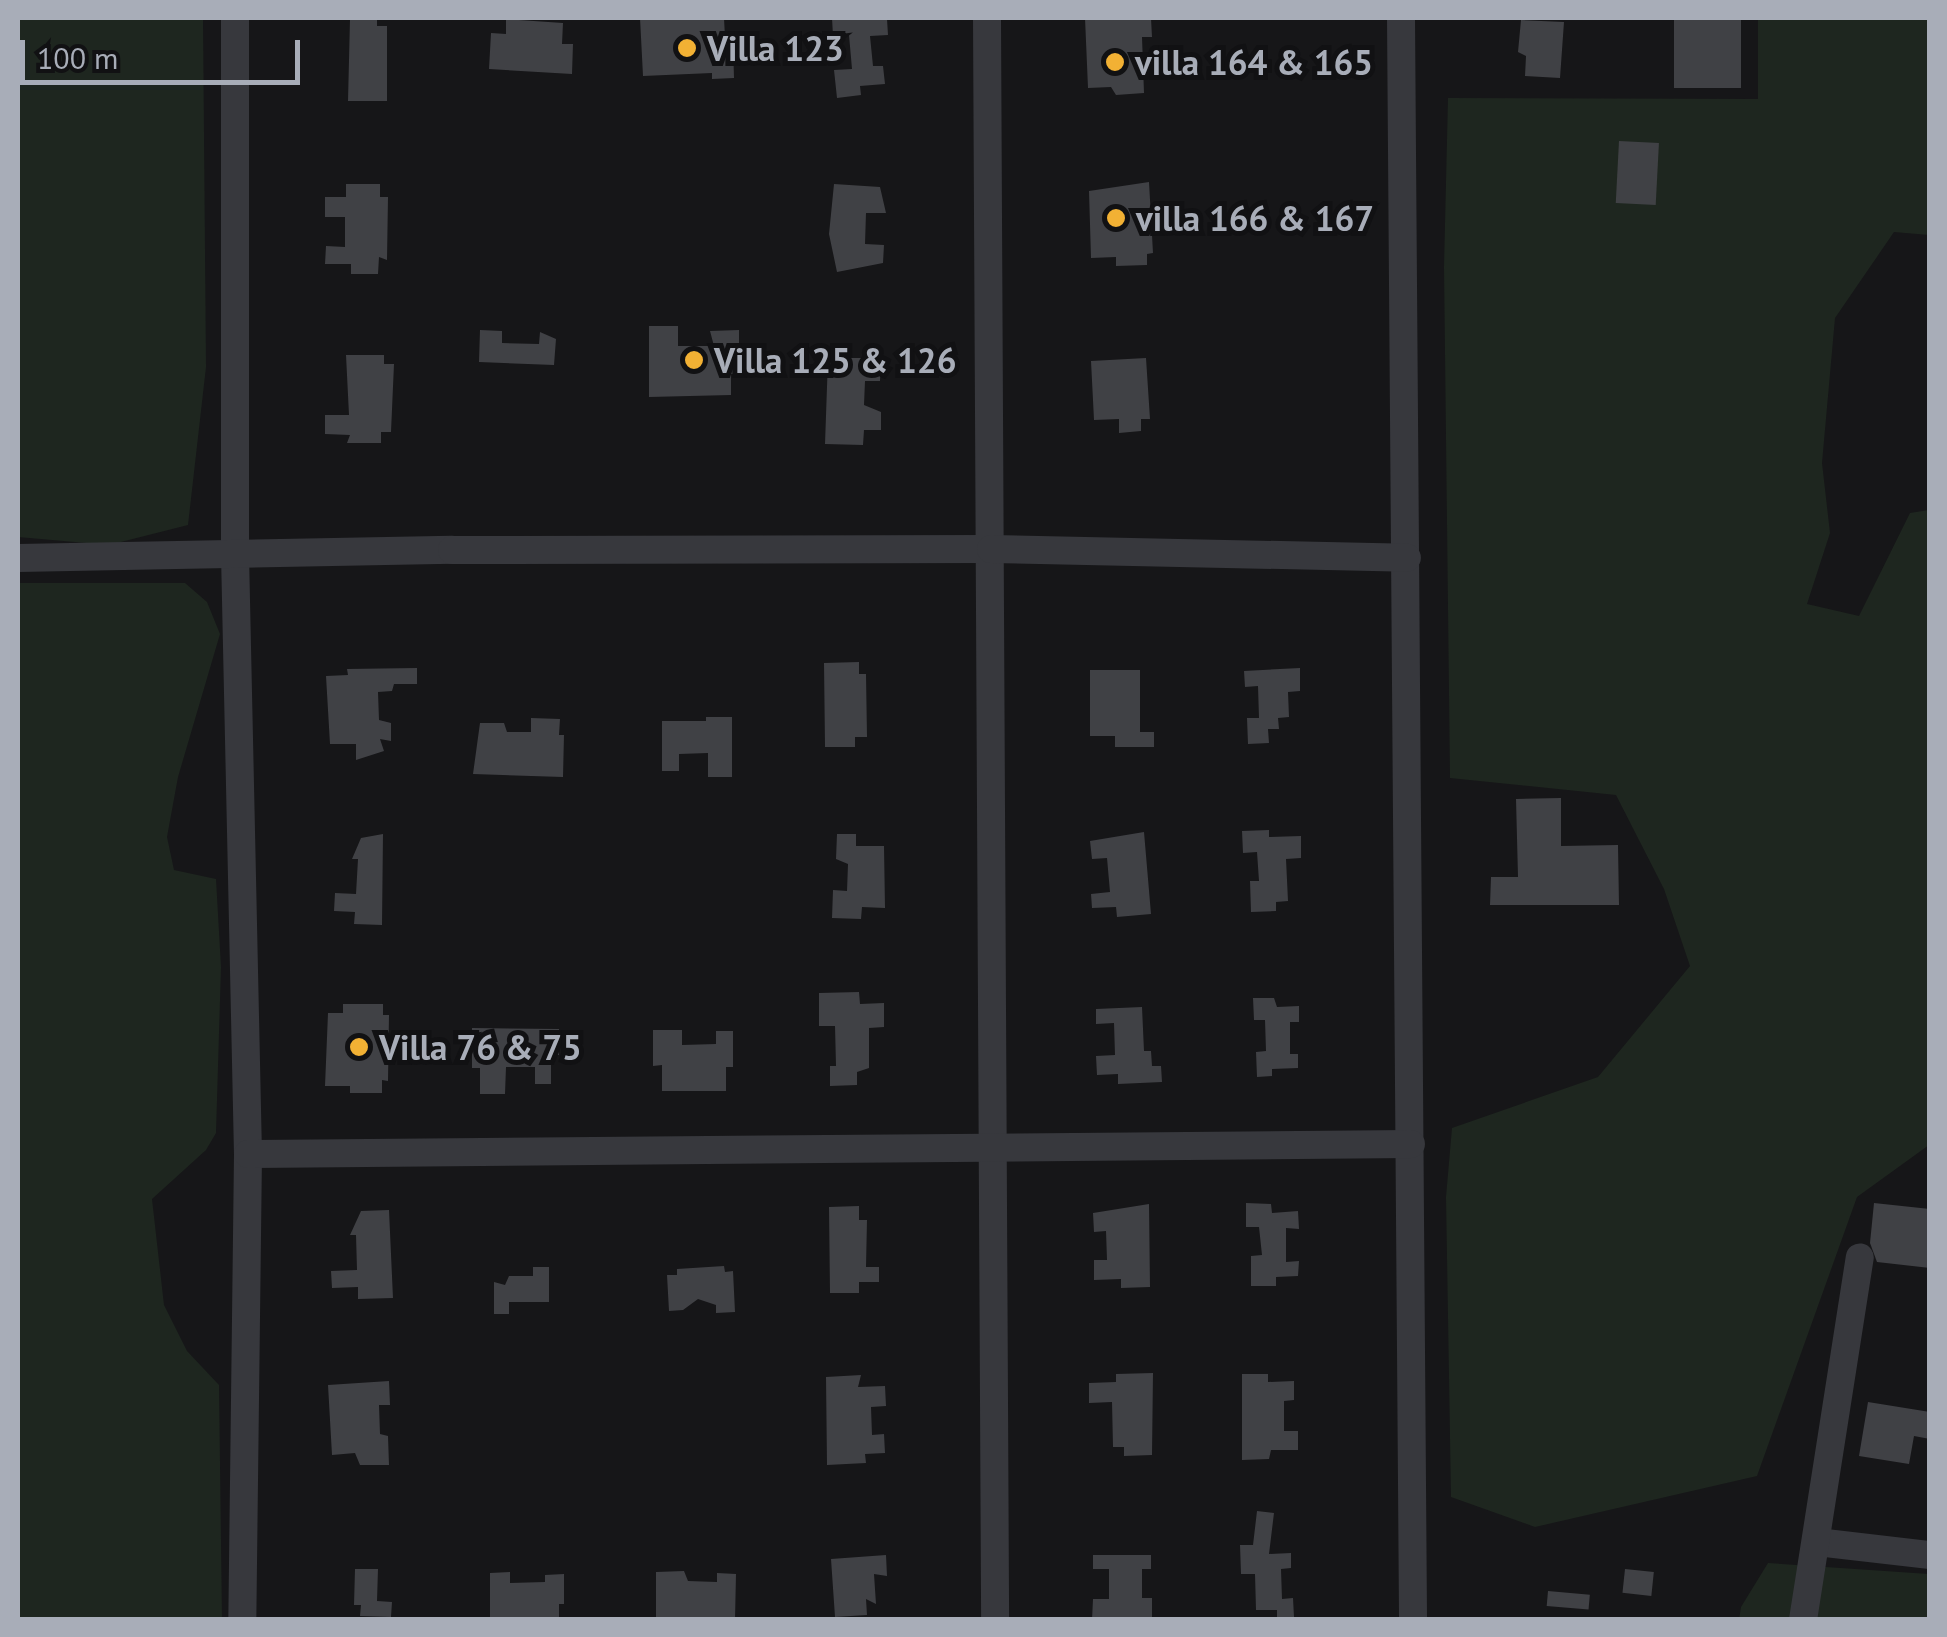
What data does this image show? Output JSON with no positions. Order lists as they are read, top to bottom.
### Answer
{
  "places": [
    "Villa 123",
    "villa 164 & 165",
    "villa 166 & 167",
    "Villa 125 & 126",
    "Villa 76 & 75"
  ],
  "scale_bar": "100 m"
}
